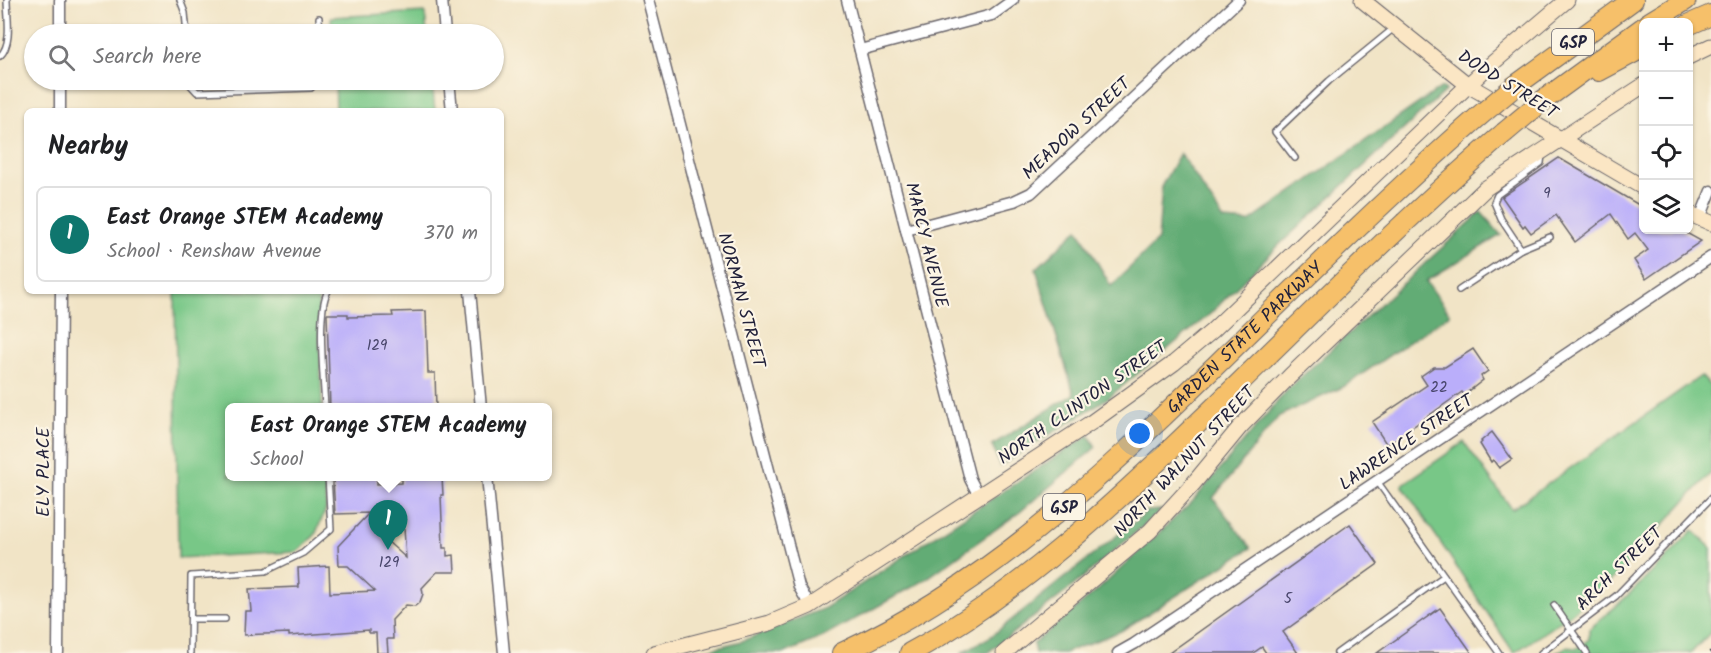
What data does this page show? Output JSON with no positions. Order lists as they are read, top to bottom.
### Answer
{
  "streets": {
    "highway": ["GSP", "GARDEN STATE PARKWAY"],
    "main road": ["DODD STREET", "NORTH CLINTON STREET", "NORTH WALNUT STREET"],
    "street": [
      "MEADOW STREET",
      "MARCY AVENUE",
      "NORMAN STREET",
      "LAWRENCE STREET",
      "ELY PLACE"
    ],
    "lane": ["ARCH STREET"]
  },
  "crossings": [
    ["DODD STREET", "NORTH CLINTON STREET"],
    ["DODD STREET", "NORTH WALNUT STREET"],
    ["MEADOW STREET", "MARCY AVENUE"],
    ["MARCY AVENUE", "NORTH CLINTON STREET"],
    ["NORMAN STREET", "NORTH CLINTON STREET"]
  ],
  "house_numbers": [
    "9",
    "129",
    "22",
    "129",
    "5"
  ],
  "page": {
    "map_buttons": ["+", "−"],
    "search": "Search here",
    "heading": "Nearby",
    "list": [
      {
        "mark": "1",
        "name": "East Orange STEM Academy",
        "note": "School · Renshaw Avenue",
        "value": "370 m"
      }
    ],
    "popup": ["East Orange STEM Academy", "School"],
    "pins": "1"
  }
}
